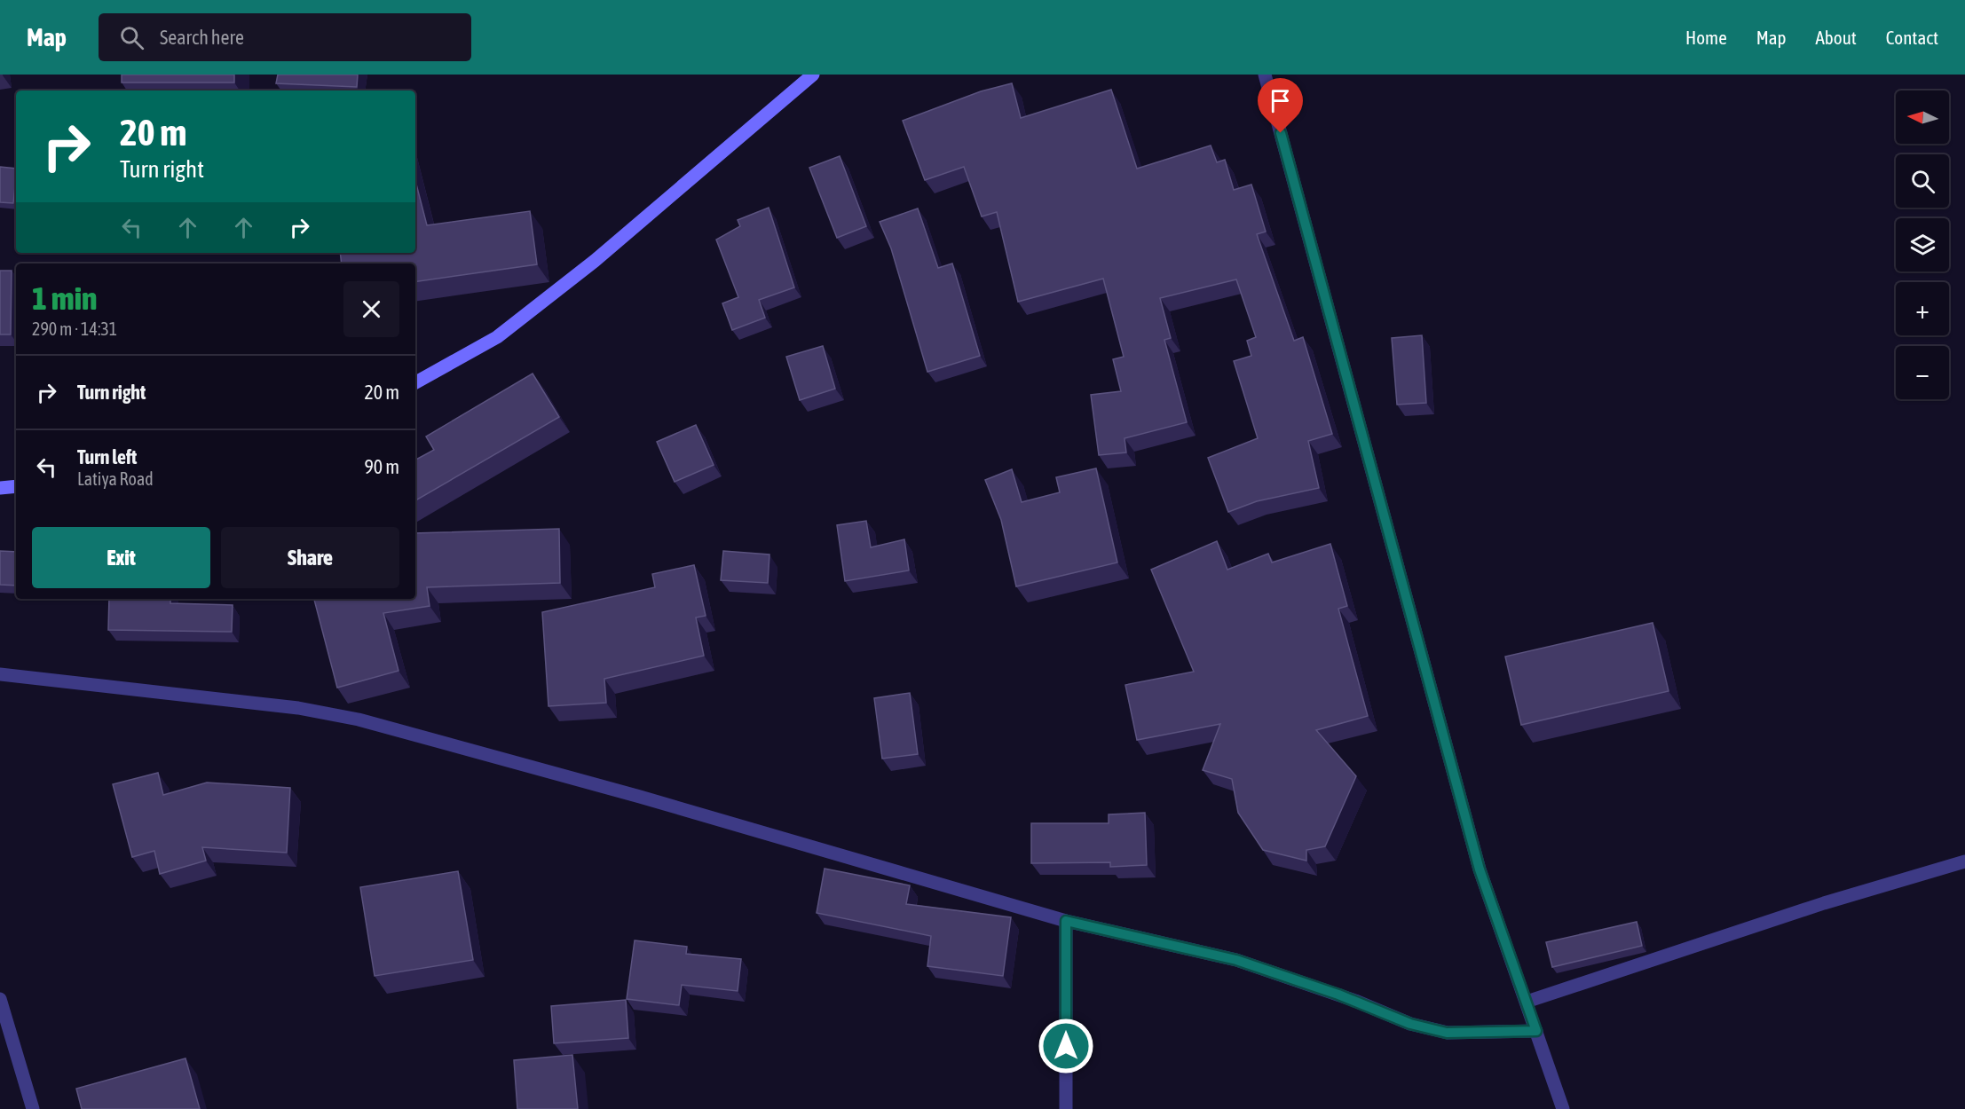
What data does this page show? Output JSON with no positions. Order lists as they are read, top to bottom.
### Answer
{
  "north": "left",
  "page": {
    "header": "Map",
    "search": "Search here",
    "nav": [
      "Home",
      "Map",
      "About",
      "Contact"
    ],
    "map_buttons": ["+", "−"],
    "turn": ["20 m", "Turn right"],
    "heading": ["1 min", "290 m · 14:31"],
    "list": [
      {
        "name": "Turn right",
        "value": "20 m"
      },
      {
        "name": "Turn left",
        "note": "Latiya Road",
        "value": "90 m"
      }
    ],
    "buttons": ["Exit", "Share"]
  }
}
